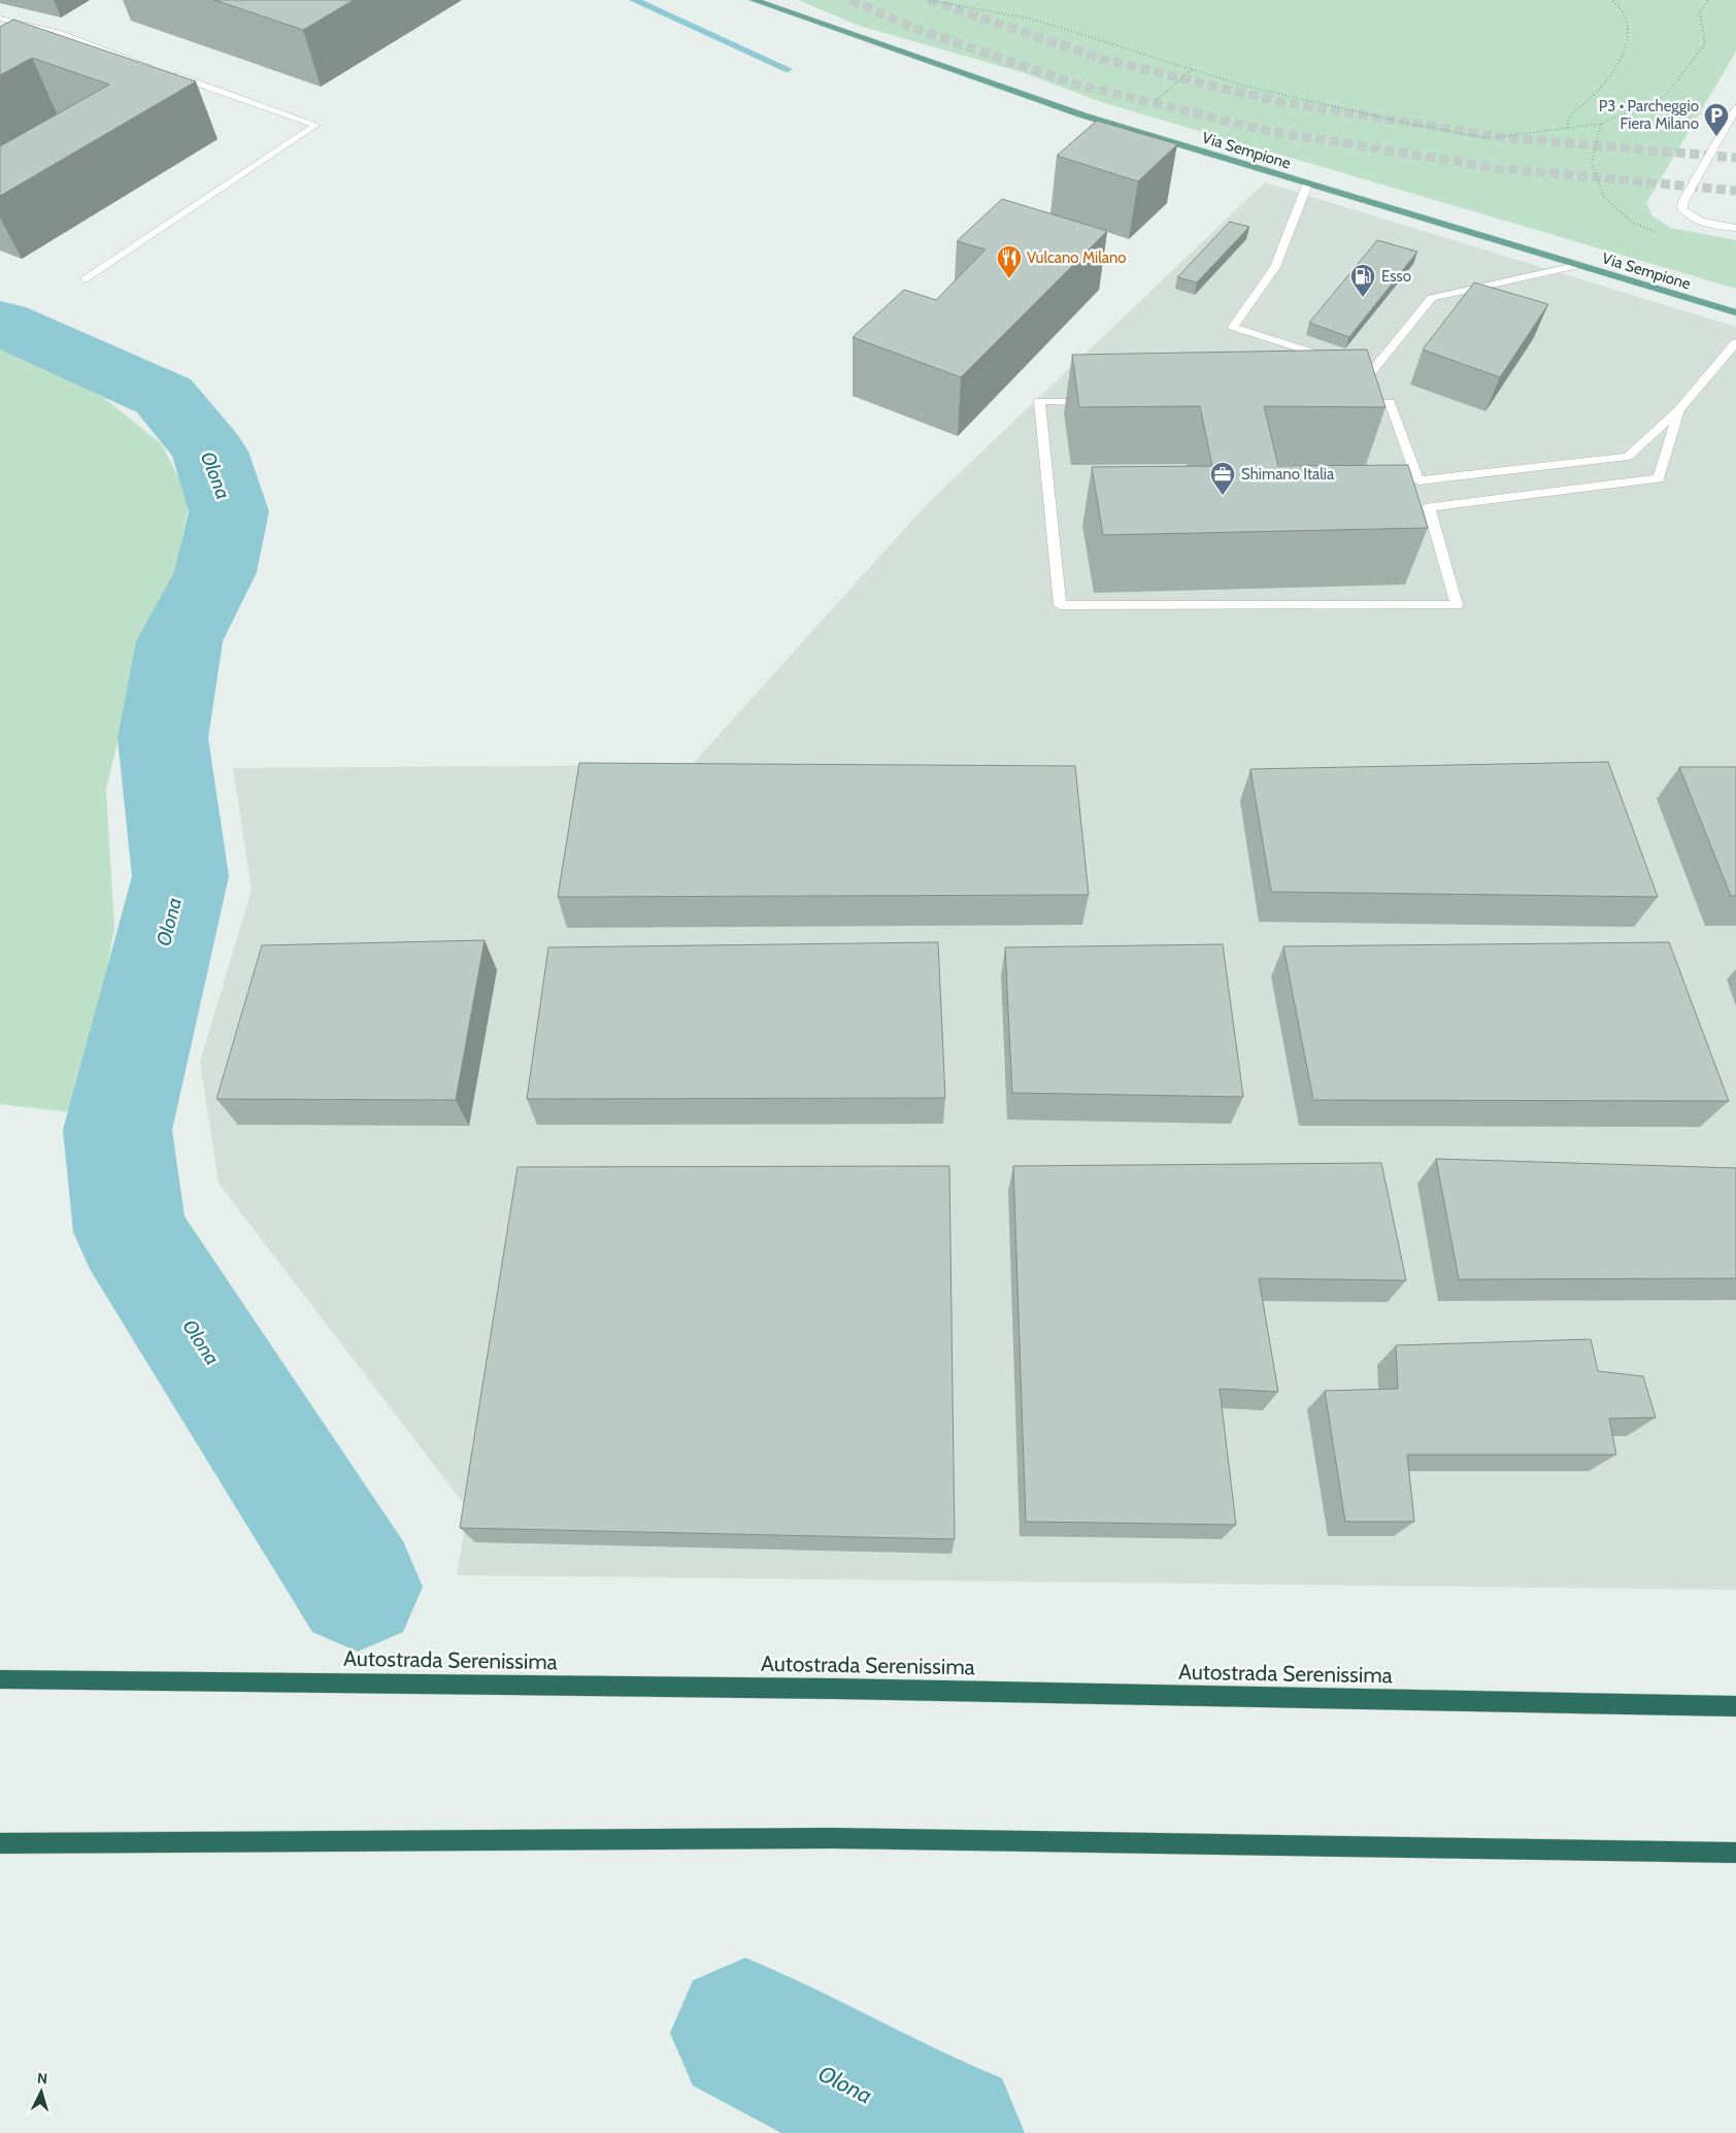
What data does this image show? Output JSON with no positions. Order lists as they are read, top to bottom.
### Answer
{
  "streets": {
    "highway": ["Autostrada Serenissima"],
    "main road": ["Via Sempione"]
  },
  "water": ["Olona"],
  "places": {
    "parking": ["P3 • Parcheggio Fiera Milano"],
    "restaurant": ["Vulcano Milano"],
    "fuel station": ["Esso"],
    "office": ["Shimano Italia"]
  },
  "north": "top"
}
